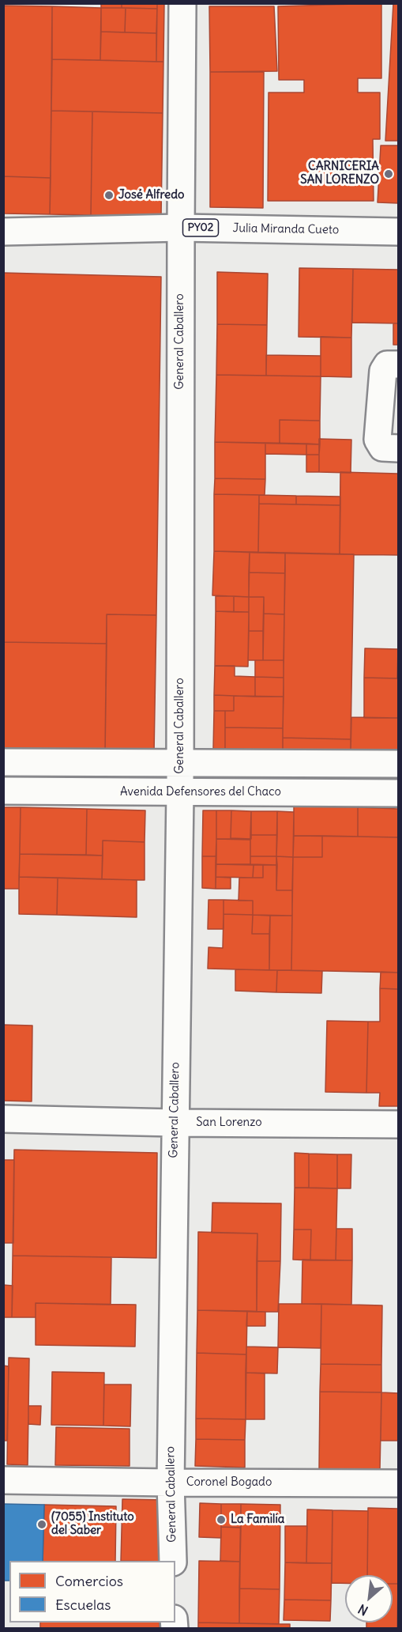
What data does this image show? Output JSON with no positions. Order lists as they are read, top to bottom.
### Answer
{
  "streets": {
    "main road": [
      "PY02",
      "Julia Miranda Cueto",
      "General Caballero",
      "Avenida Defensores del Chaco",
      "San Lorenzo",
      "Coronel Bogado"
    ]
  },
  "crossings": [
    ["Julia Miranda Cueto", "General Caballero"],
    ["General Caballero", "Avenida Defensores del Chaco"],
    ["General Caballero", "San Lorenzo"],
    ["General Caballero", "Coronel Bogado"]
  ],
  "places": [
    "CARNICERIA SAN LORENZO",
    "José Alfredo",
    "La Familia",
    "(7055) Instituto del Saber"
  ],
  "legend": ["Comercios", "Escuelas"],
  "north": "bottom left"
}
